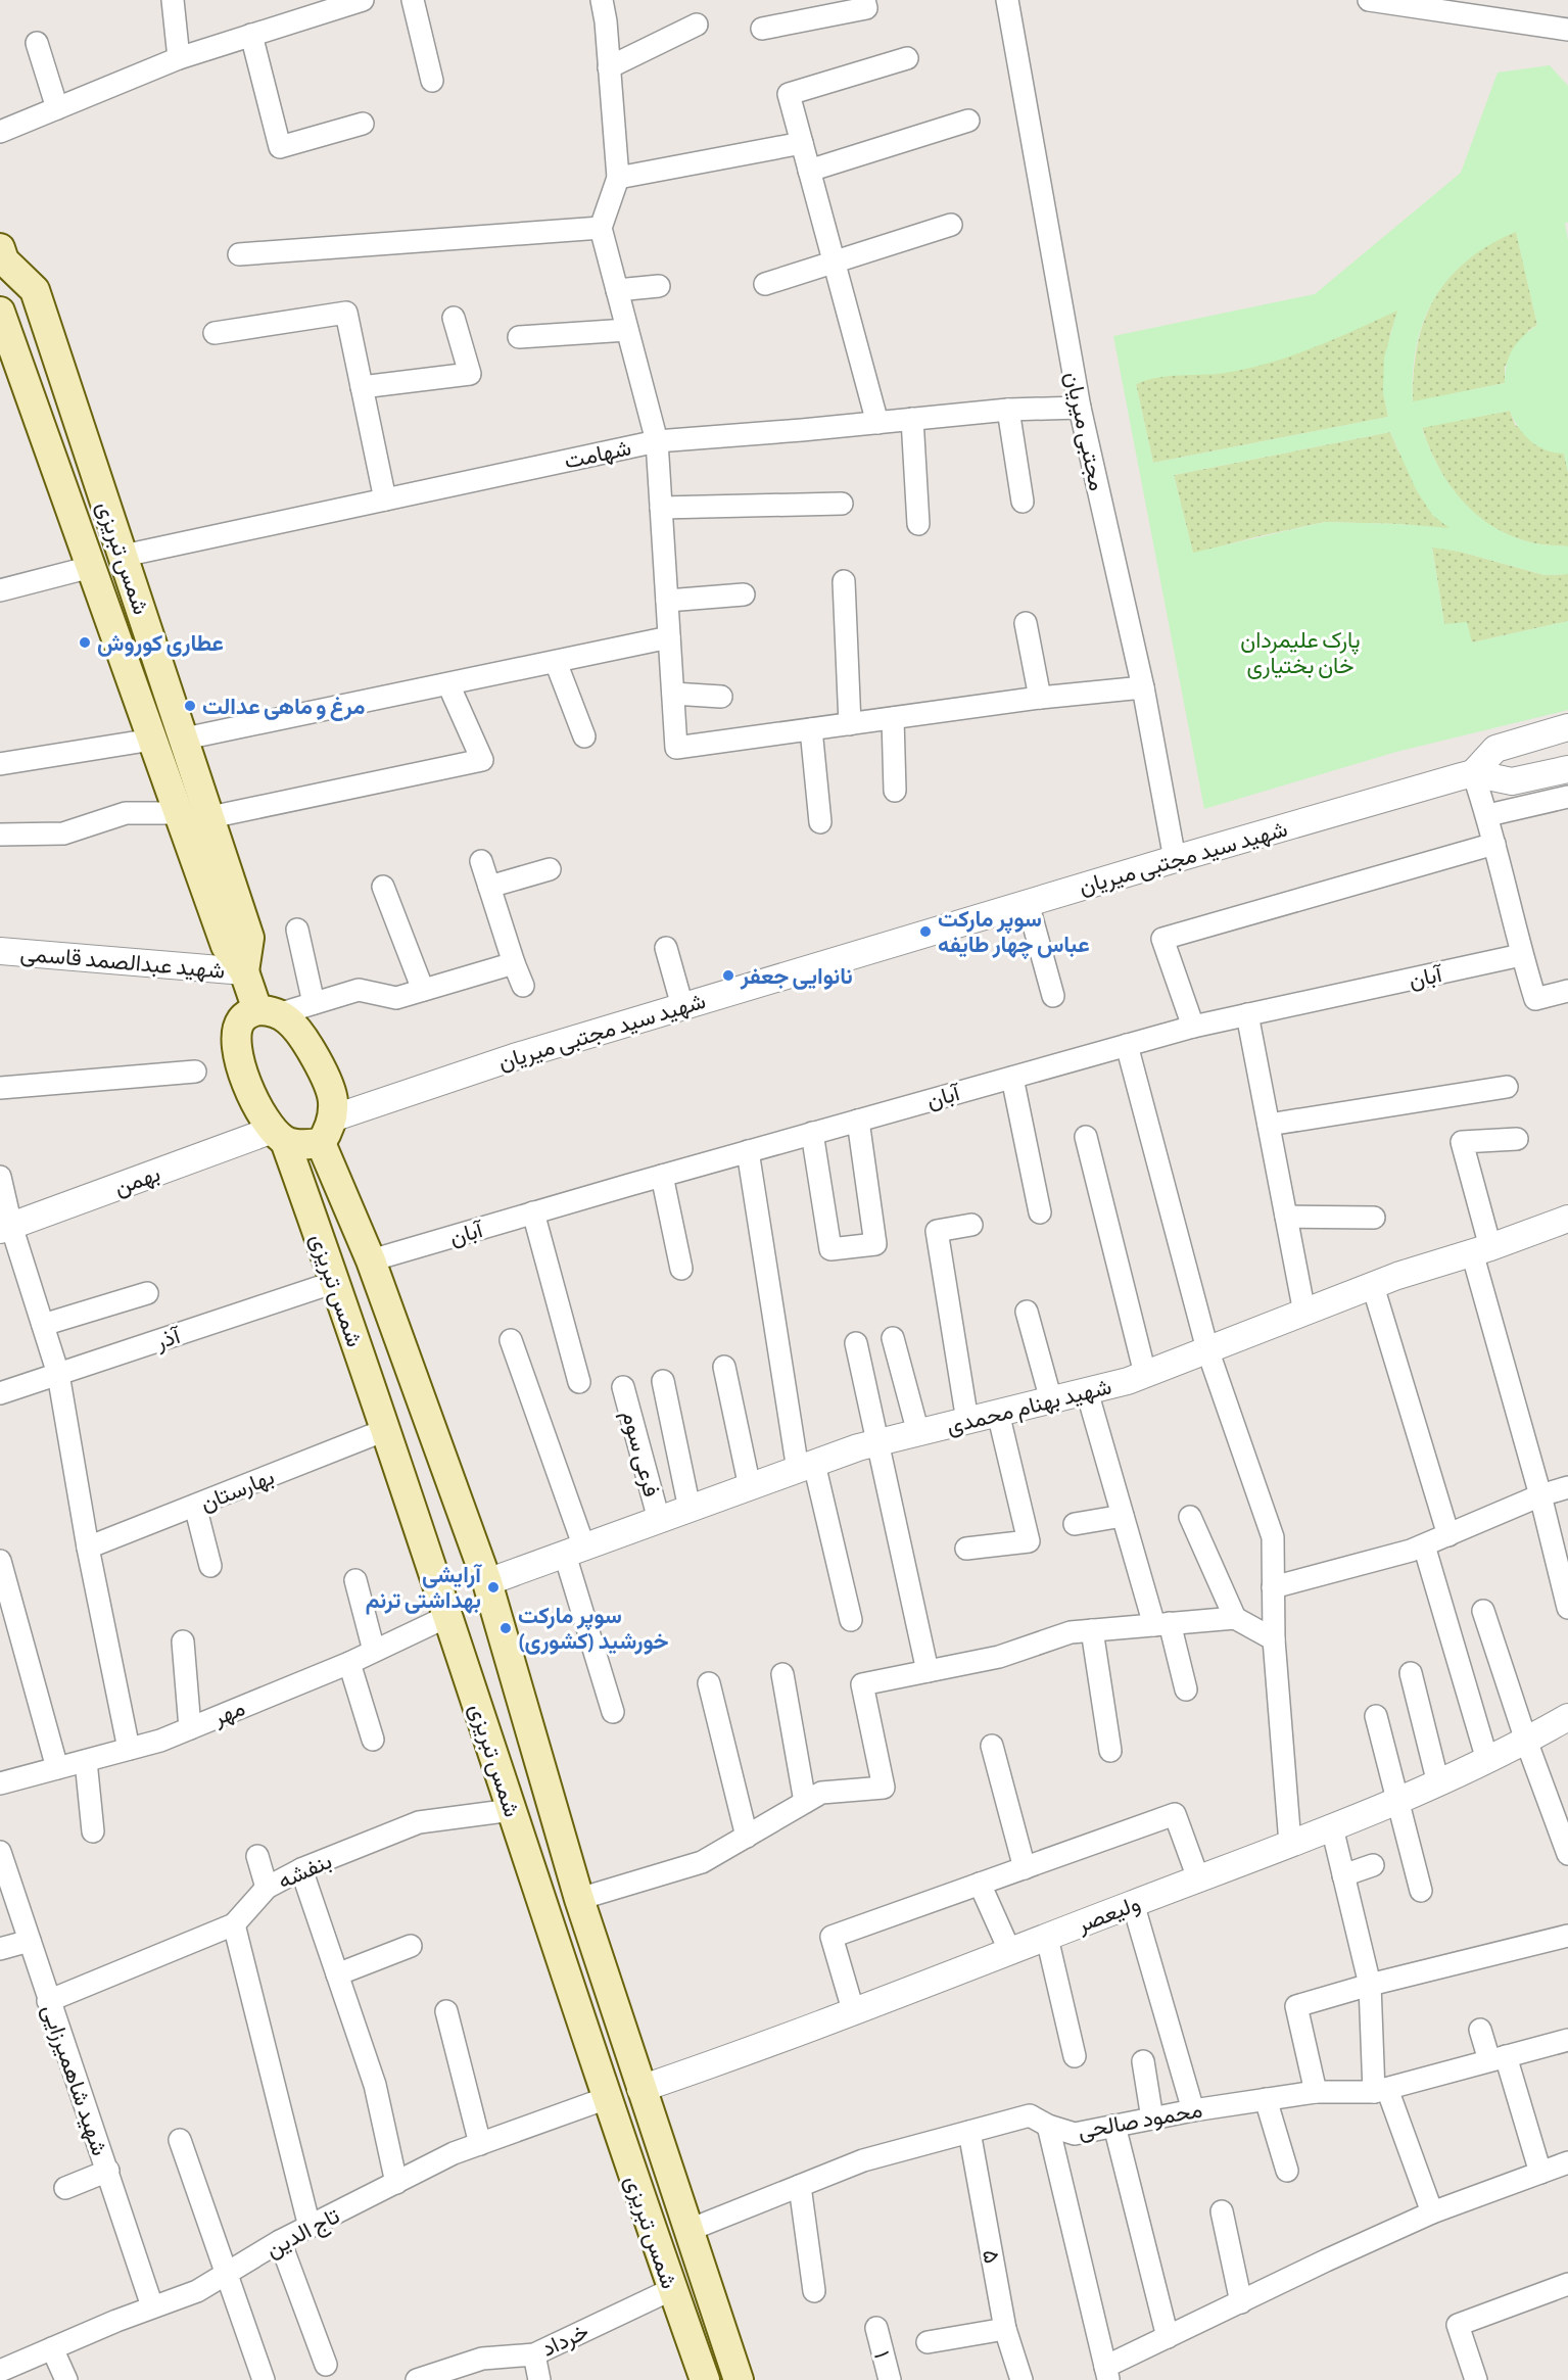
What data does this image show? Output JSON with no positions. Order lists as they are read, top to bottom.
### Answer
{
  "streets": {
    "main road": ["شمس تبریزی"],
    "street": [
      "مجتبی میریان",
      "شهامت",
      "شهید سید مجتبی میریان",
      "شهید عبدالصمد قاسمی",
      "آبان",
      "بهمن",
      "آذر",
      "شهید بهنام محمدی",
      "فرعی سوم",
      "بهارستان",
      "مهر",
      "بنفشه",
      "ولیعصر",
      "شهید شاهمیرزایی",
      "محمود صالحی",
      "تاج الدین",
      "۵",
      "خرداد",
      "۱"
    ]
  },
  "crossings": [
    ["مجتبی میریان", "شهامت"],
    ["مجتبی میریان", "شهید سید مجتبی میریان"],
    ["شهامت", "شمس تبریزی"],
    ["شمس تبریزی", "شهید سید مجتبی میریان"],
    ["شمس تبریزی", "شهید عبدالصمد قاسمی"],
    ["شمس تبریزی", "آبان"],
    ["شمس تبریزی", "بهمن"],
    ["شمس تبریزی", "آذر"],
    ["شمس تبریزی", "شهید بهنام محمدی"],
    ["شمس تبریزی", "بهارستان"],
    ["شمس تبریزی", "مهر"],
    ["شمس تبریزی", "بنفشه"],
    ["شمس تبریزی", "ولیعصر"],
    ["شمس تبریزی", "محمود صالحی"],
    ["شمس تبریزی", "تاج الدین"],
    ["شمس تبریزی", "خرداد"],
    ["شهید بهنام محمدی", "فرعی سوم"],
    ["بنفشه", "شهید شاهمیرزایی"],
    ["شهید شاهمیرزایی", "تاج الدین"],
    ["محمود صالحی", "۵"]
  ],
  "parks": ["پارک علیمردان خان بختیاری"],
  "places": [
    "عطاری کوروش",
    "مرغ و ماهی عدالت",
    "سوپر مارکت عباس چهار طایفه",
    "نانوایی جعفر",
    "آرایشی بهداشتی ترنم",
    "سوپر مارکت خورشید (کشوری)"
  ]
}
